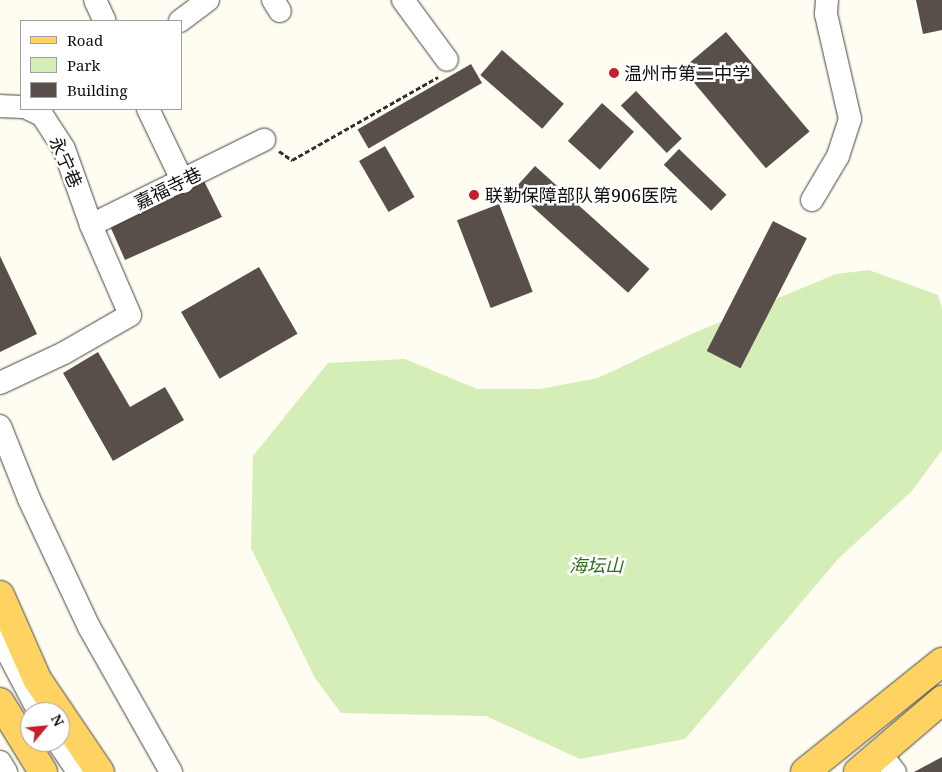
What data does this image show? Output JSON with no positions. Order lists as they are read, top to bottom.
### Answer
{
  "streets": {
    "street": ["永宁巷", "嘉福寺巷"]
  },
  "crossings": [
    ["永宁巷", "嘉福寺巷"]
  ],
  "parks": ["海坛山"],
  "places": ["温州市第二中学", "联勤保障部队第906医院"],
  "legend": ["Road", "Park", "Building"],
  "north": "top right"
}
